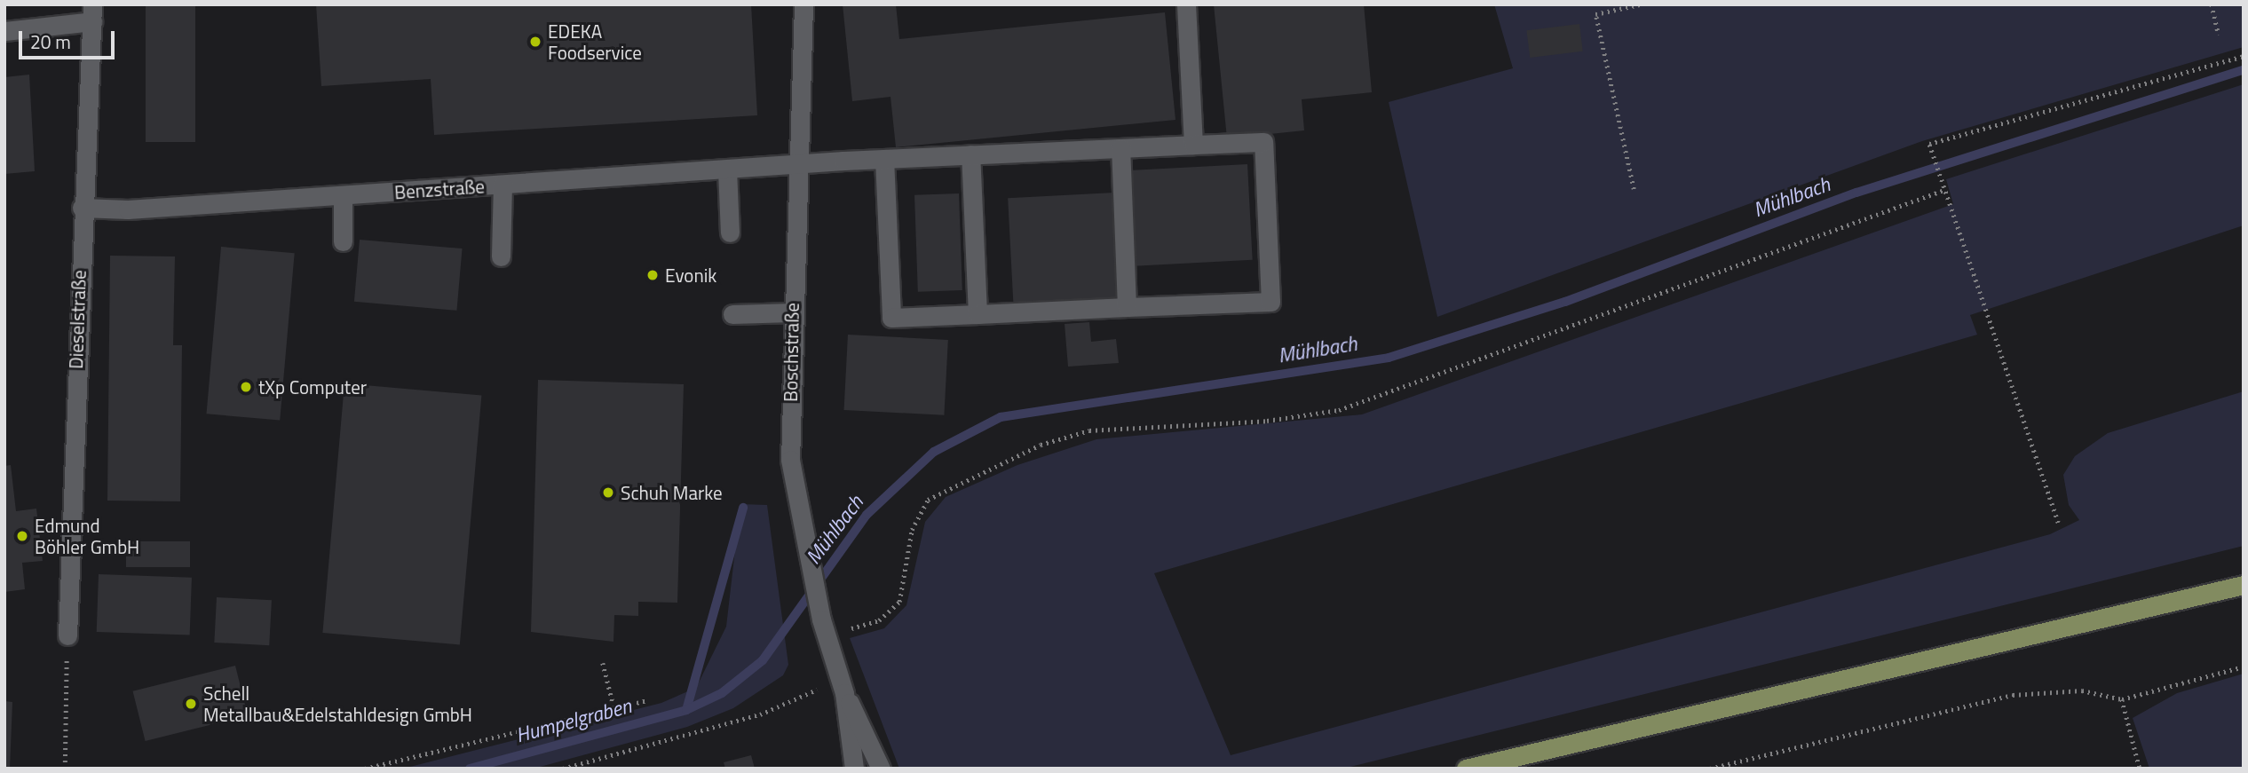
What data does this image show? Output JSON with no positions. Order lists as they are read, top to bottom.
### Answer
{
  "streets": {
    "street": ["Benzstraße", "Dieselstraße", "Boschstraße"]
  },
  "crossings": [
    ["Benzstraße", "Dieselstraße"],
    ["Benzstraße", "Boschstraße"]
  ],
  "water": ["Mühlbach", "Humpelgraben"],
  "places": [
    "EDEKA Foodservice",
    "Evonik",
    "tXp Computer",
    "Schuh Marke",
    "Edmund Böhler GmbH",
    "Schell Metallbau&Edelstahldesign GmbH"
  ],
  "scale_bar": "20 m"
}
